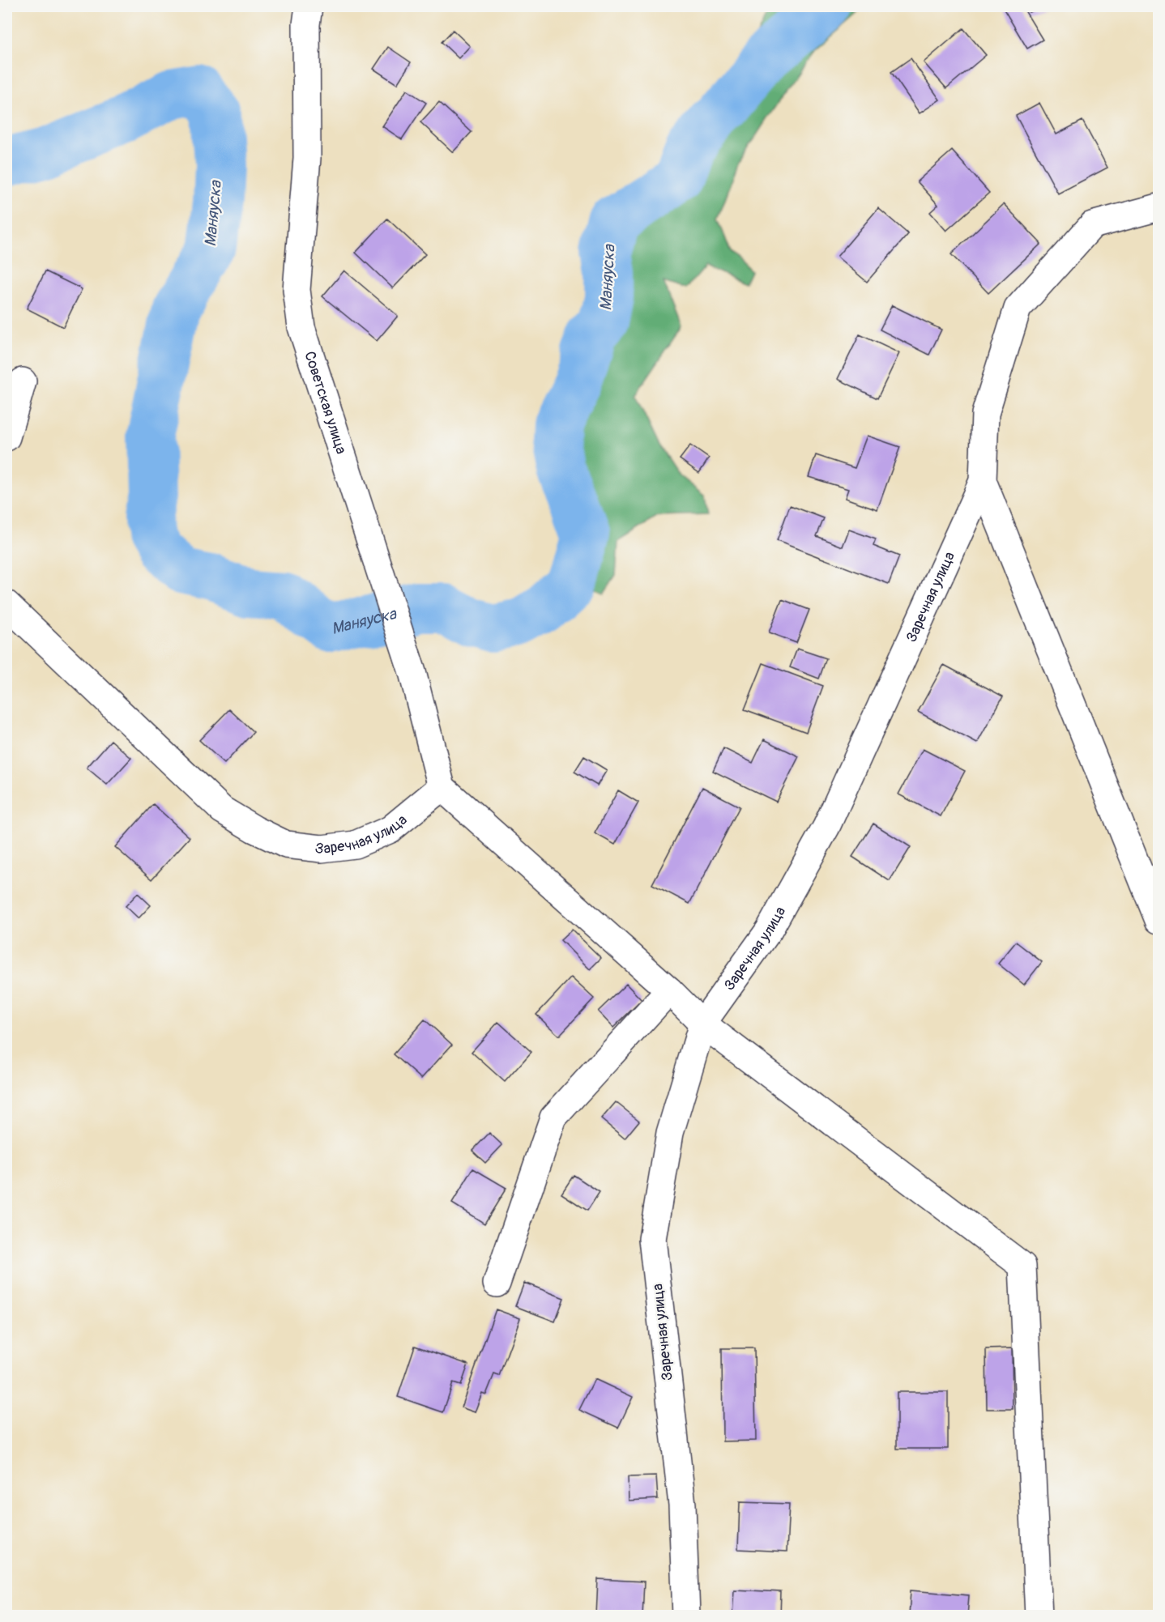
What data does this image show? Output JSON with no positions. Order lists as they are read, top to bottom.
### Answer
{
  "streets": {
    "street": ["Советская улица", "Заречная улица"]
  },
  "crossings": [
    ["Советская улица", "Заречная улица"]
  ],
  "water": ["Маняуска"]
}
